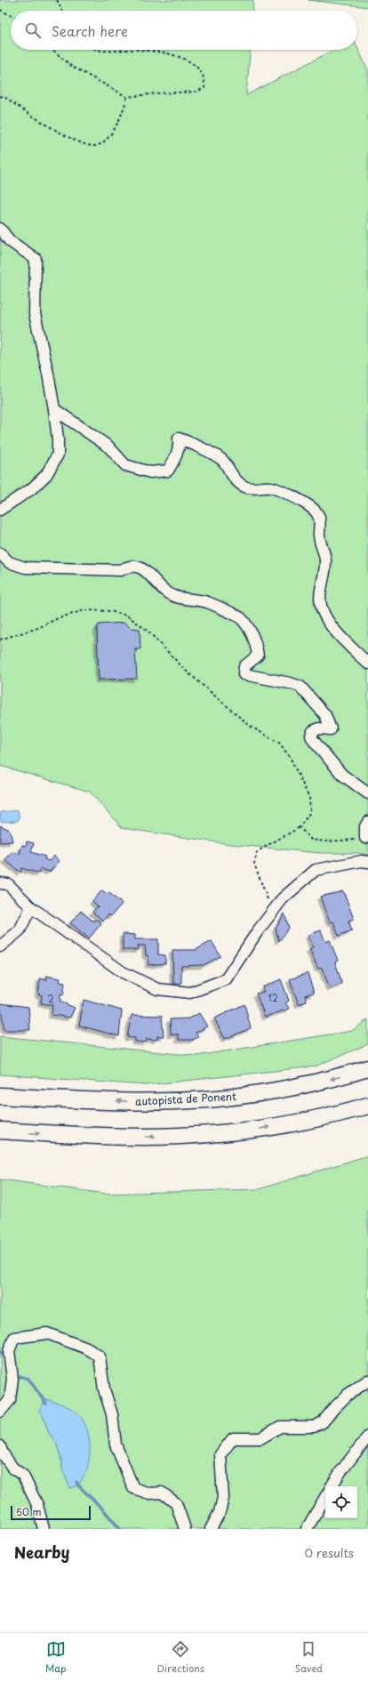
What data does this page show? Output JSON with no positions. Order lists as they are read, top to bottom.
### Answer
{
  "streets": {
    "highway": ["autopista de Ponent"]
  },
  "house_numbers": ["12", "2"],
  "scale_bar": "50 m",
  "page": {
    "search": "Search here",
    "scale": "50 m",
    "heading": ["Nearby", "0 results"],
    "nav": ["Map", "Directions", "Saved"]
  }
}
